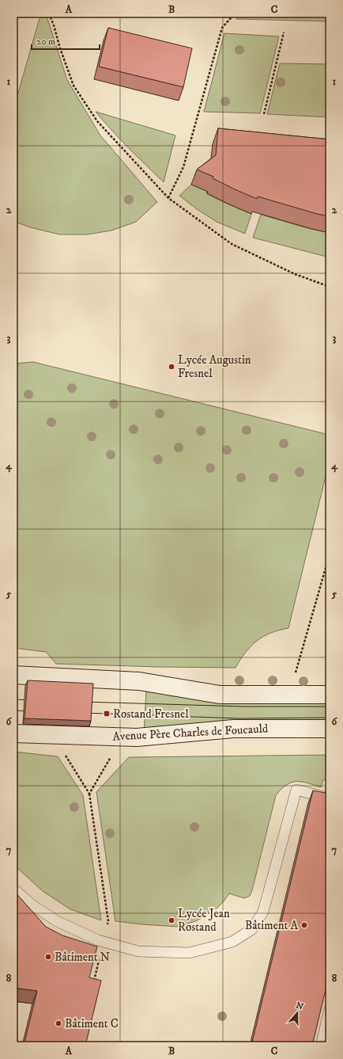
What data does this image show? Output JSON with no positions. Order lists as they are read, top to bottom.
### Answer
{
  "streets": {
    "main road": ["Avenue Père Charles de Foucauld"]
  },
  "places": {
    "other": [
      "Lycée Augustin Fresnel",
      "Lycée Jean Rostand",
      "Bâtiment A",
      "Bâtiment N",
      "Bâtiment C"
    ],
    "transit": ["Rostand Fresnel"]
  },
  "scale_bar": "20 m",
  "north": "top",
  "grid": {
    "columns": ["A", "B", "C"],
    "rows": [
      "1",
      "2",
      "3",
      "4",
      "5",
      "6",
      "7",
      "8"
    ]
  }
}
